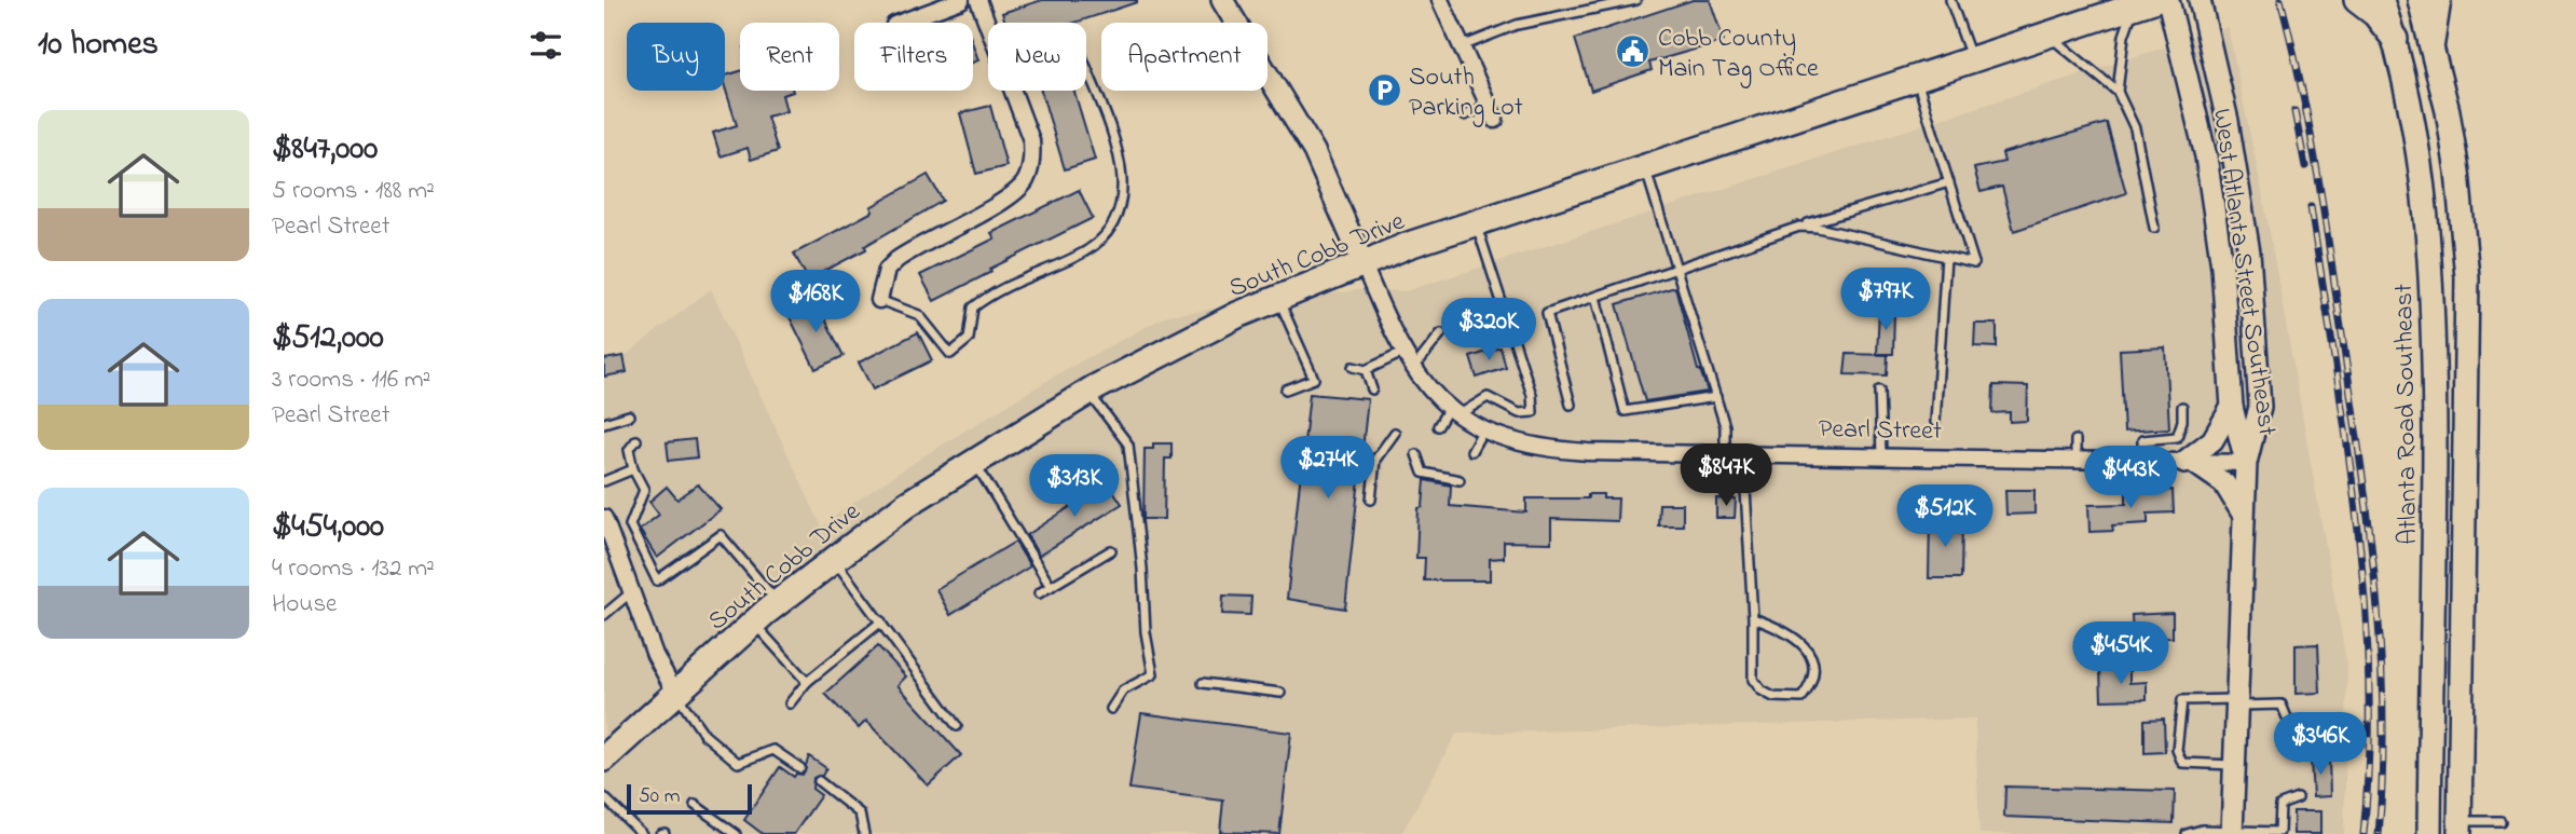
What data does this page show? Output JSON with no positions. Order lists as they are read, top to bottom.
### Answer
{
  "streets": {
    "main road": ["South Cobb Drive", "Atlanta Road Southeast"],
    "street": ["West Atlanta Street Southeast", "Pearl Street"]
  },
  "crossings": [
    ["South Cobb Drive", "Pearl Street"],
    ["West Atlanta Street Southeast", "Pearl Street"]
  ],
  "places": {
    "public building": ["Cobb County Main Tag Office"],
    "parking": ["South Parking Lot"]
  },
  "scale_bar": "50 m",
  "page": {
    "heading": "10 homes",
    "chip": [
      "Buy",
      "Rent",
      "Filters",
      "New",
      "Apartment"
    ],
    "list": [
      {
        "name": "$847,000",
        "note": "5 rooms · 188 m² · Pearl Street"
      },
      {
        "name": "$512,000",
        "note": "3 rooms · 116 m² · Pearl Street"
      },
      {
        "name": "$454,000",
        "note": "4 rooms · 132 m² · House"
      }
    ],
    "price": [
      "$797K",
      "$168K",
      "$320K",
      "$274K",
      "$847K",
      "$443K",
      "$313K",
      "$512K",
      "$454K",
      "$346K"
    ],
    "scale": "50 m"
  }
}
